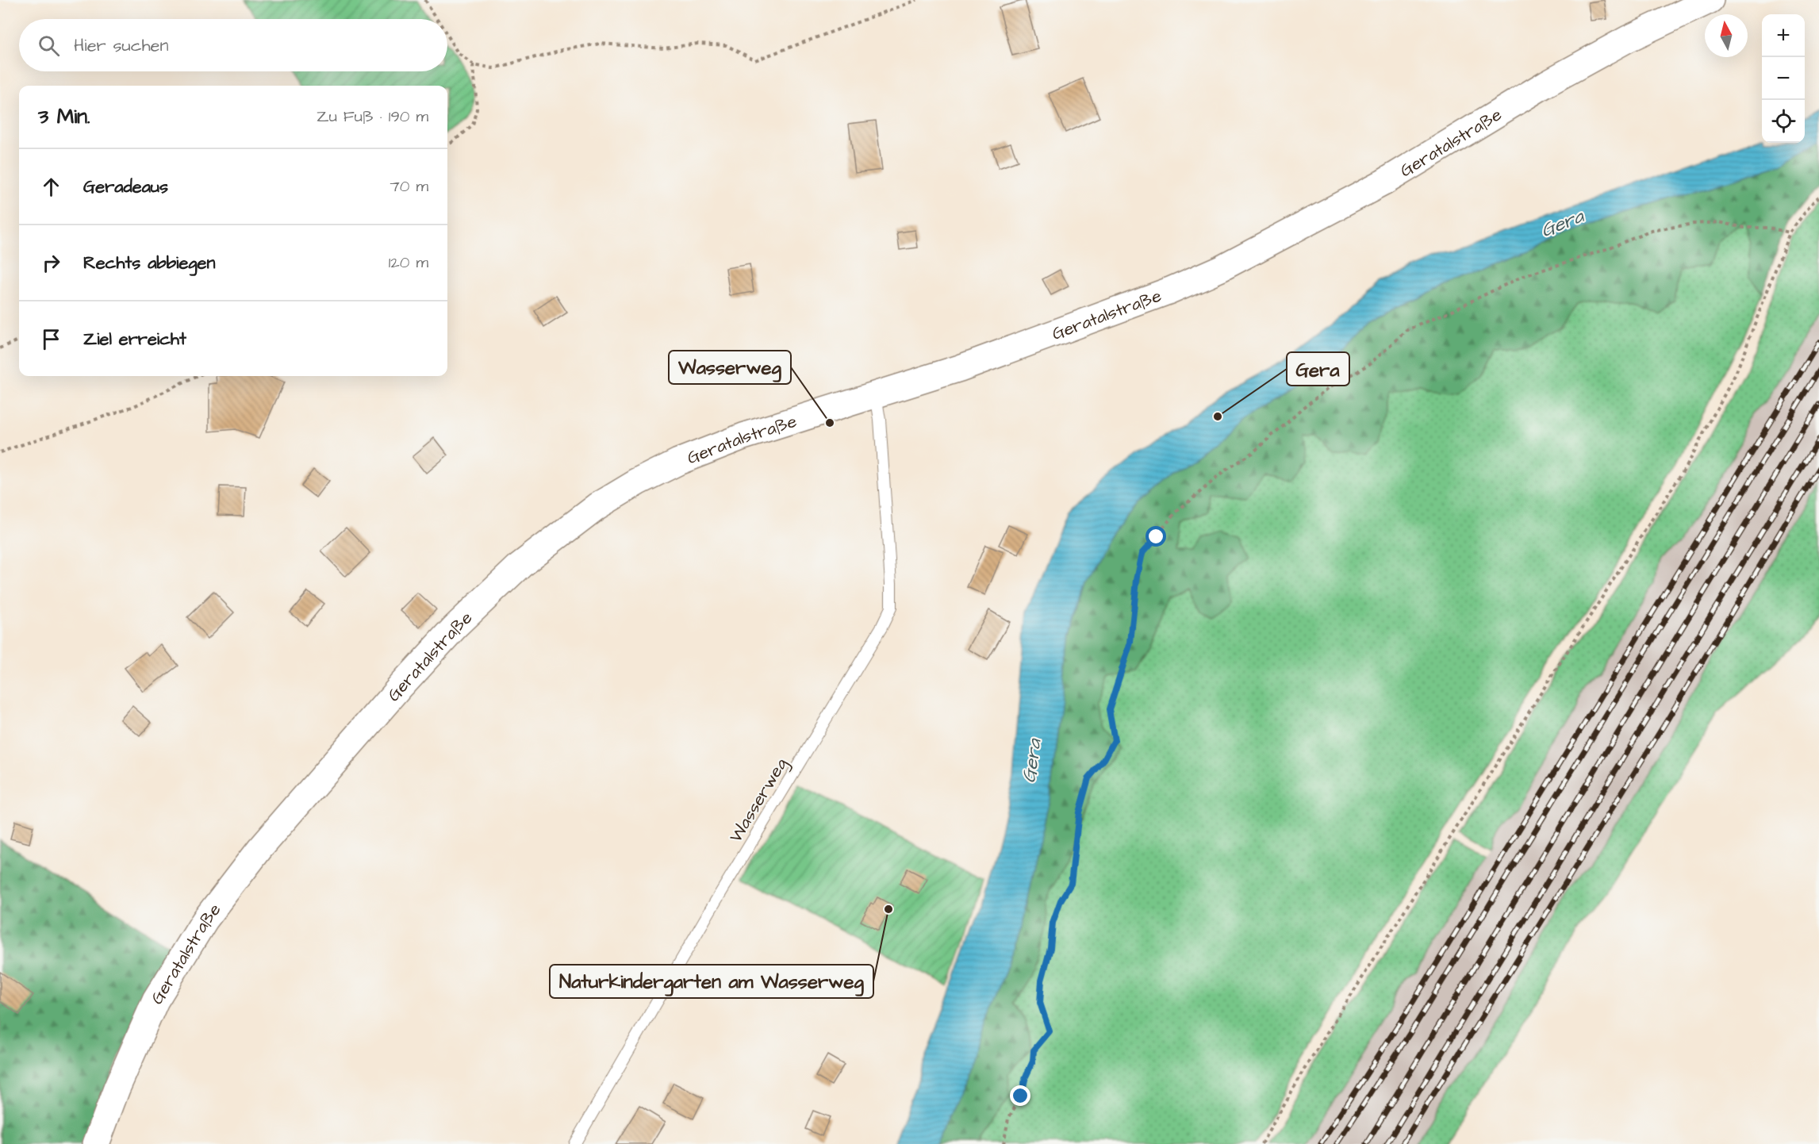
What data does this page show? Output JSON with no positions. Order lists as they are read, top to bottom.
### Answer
{
  "streets": {
    "street": ["Geratalstraße"],
    "lane": ["Wasserweg"]
  },
  "crossings": [
    ["Geratalstraße", "Wasserweg"]
  ],
  "water": ["Gera"],
  "places": ["Gera", "Wasserweg", "Naturkindergarten am Wasserweg"],
  "north": "top",
  "page": {
    "map_buttons": ["+", "−"],
    "search": "Hier suchen",
    "heading": ["3 Min.", "Zu Fuß · 190 m"],
    "list": [
      ["Geradeaus", "70 m"],
      ["Rechts abbiegen", "120 m"],
      "Ziel erreicht"
    ]
  }
}
